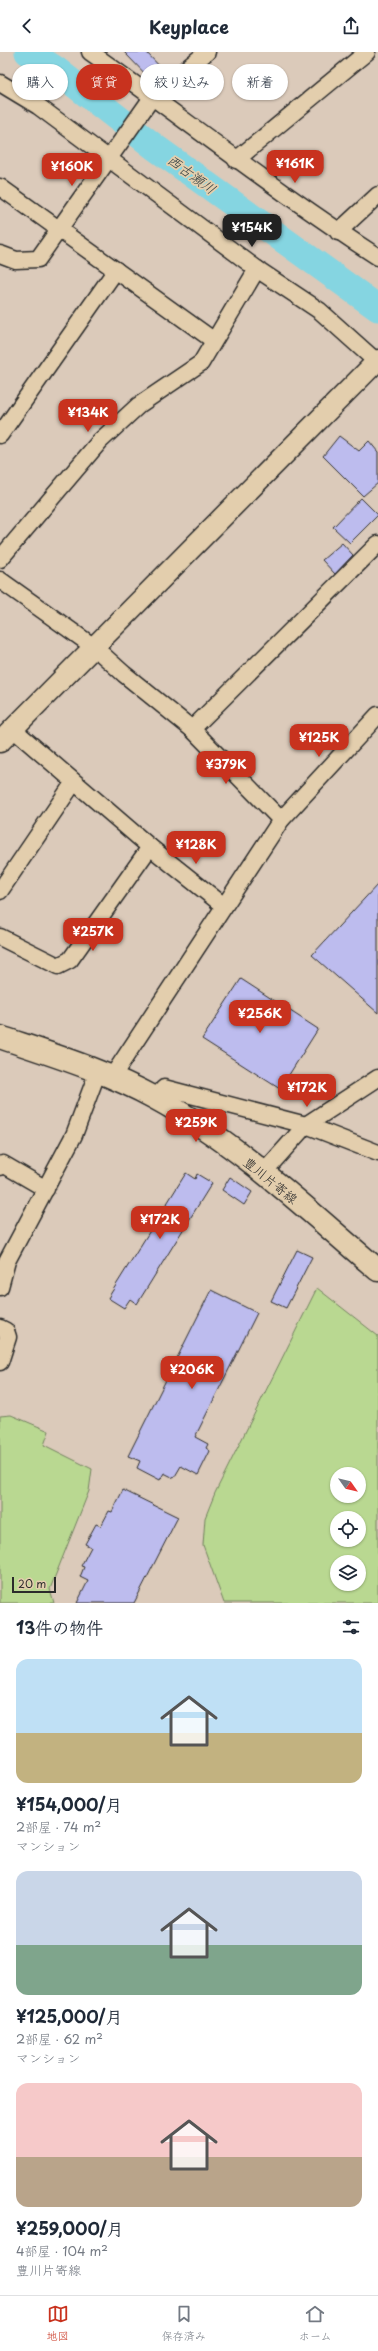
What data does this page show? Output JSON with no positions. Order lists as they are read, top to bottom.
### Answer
{
  "streets": {
    "main road": ["豊川片寄線"]
  },
  "water": ["西古瀬川"],
  "scale_bar": "20 m",
  "north": "bottom right",
  "page": {
    "header": "Keyplace",
    "chip": [
      "購入",
      "賃貸",
      "絞り込み",
      "新着"
    ],
    "price": [
      "¥161K",
      "¥160K",
      "¥154K",
      "¥134K",
      "¥125K",
      "¥379K",
      "¥128K",
      "¥257K",
      "¥256K",
      "¥172K",
      "¥259K",
      "¥172K",
      "¥206K"
    ],
    "scale": "20 m",
    "heading": "13件の物件",
    "list": [
      {
        "name": "¥154,000/月",
        "note": "2部屋 · 74 m² · マンション"
      },
      {
        "name": "¥125,000/月",
        "note": "2部屋 · 62 m² · マンション"
      },
      {
        "name": "¥259,000/月",
        "note": "4部屋 · 104 m² · 豊川片寄線"
      }
    ],
    "tabs": ["地図", "保存済み", "ホーム"]
  }
}
